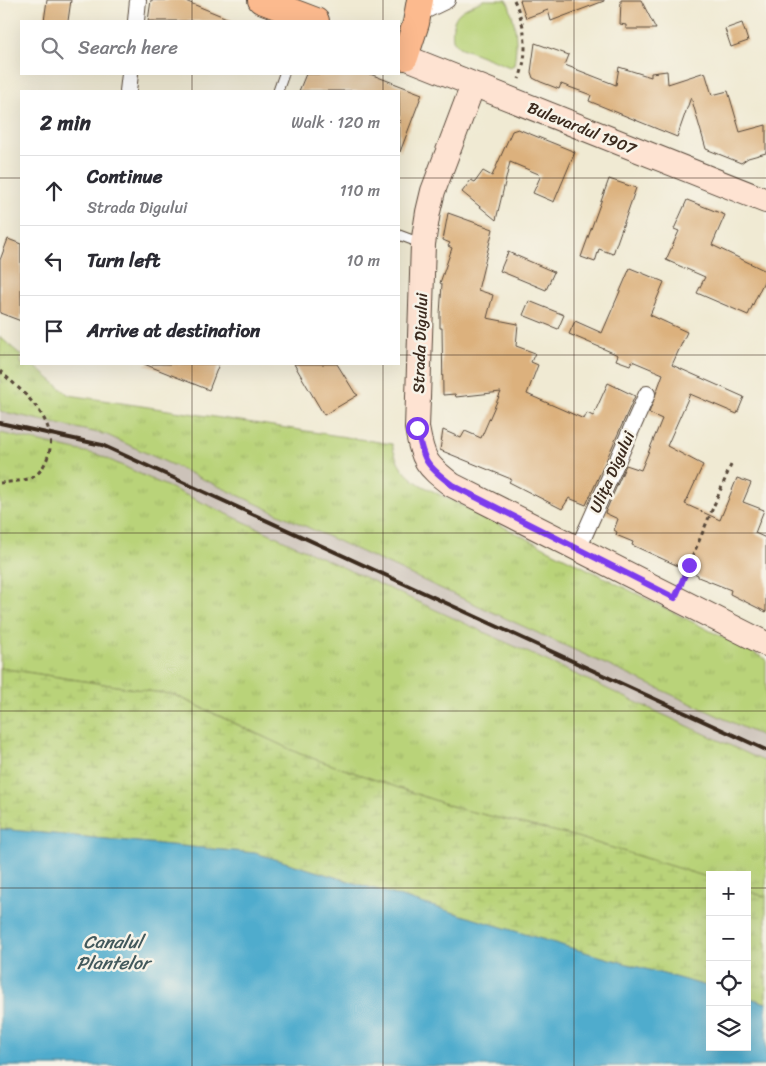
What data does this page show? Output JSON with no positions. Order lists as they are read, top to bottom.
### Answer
{
  "streets": {
    "street": ["Bulevardul 1907", "Strada Digului", "Ulița Digului"]
  },
  "crossings": [
    ["Bulevardul 1907", "Strada Digului"],
    ["Strada Digului", "Ulița Digului"]
  ],
  "water": ["Canalul Plantelor"],
  "page": {
    "search": "Search here",
    "heading": ["2 min", "Walk · 120 m"],
    "list": [
      ["Continue", "Strada Digului", "110 m"],
      ["Turn left", "10 m"],
      "Arrive at destination"
    ],
    "map_buttons": ["+", "−"]
  }
}
